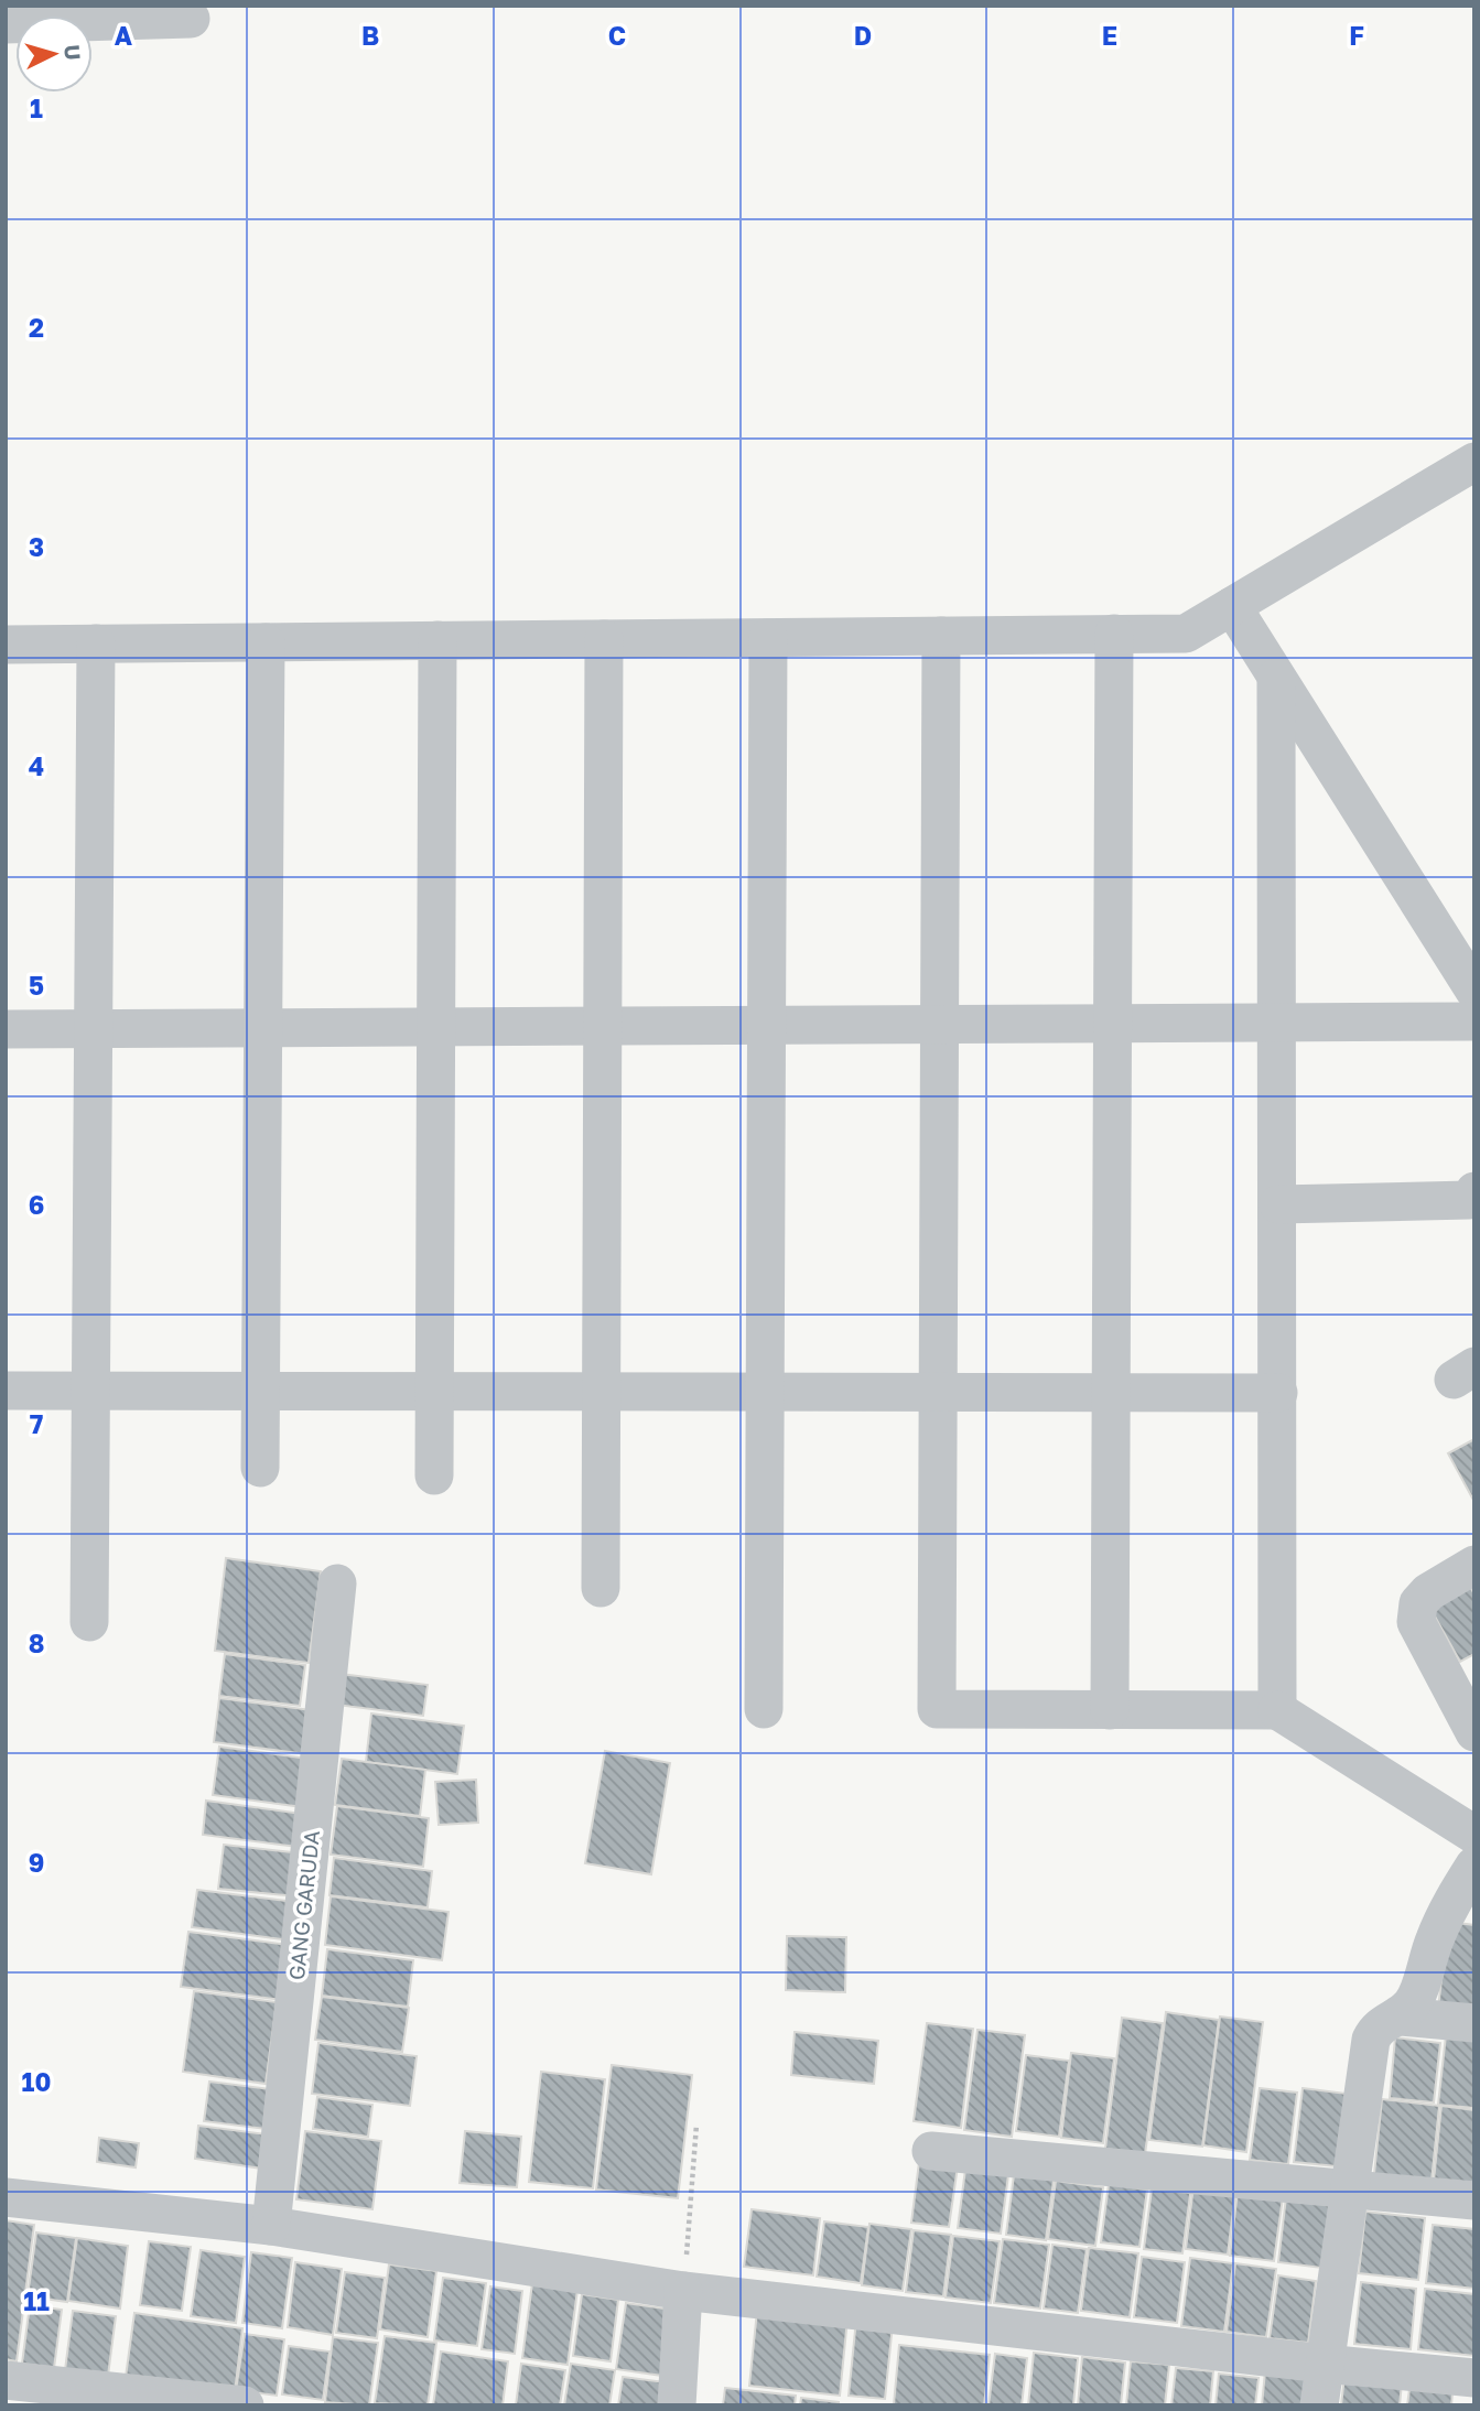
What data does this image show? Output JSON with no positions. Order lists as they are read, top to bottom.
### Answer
{
  "streets": {
    "street": ["GANG GARUDA"]
  },
  "north": "right",
  "grid": {
    "columns": [
      "A",
      "B",
      "C",
      "D",
      "E",
      "F"
    ],
    "rows": [
      "1",
      "2",
      "3",
      "4",
      "5",
      "6",
      "7",
      "8",
      "9",
      "10",
      "11"
    ]
  }
}
